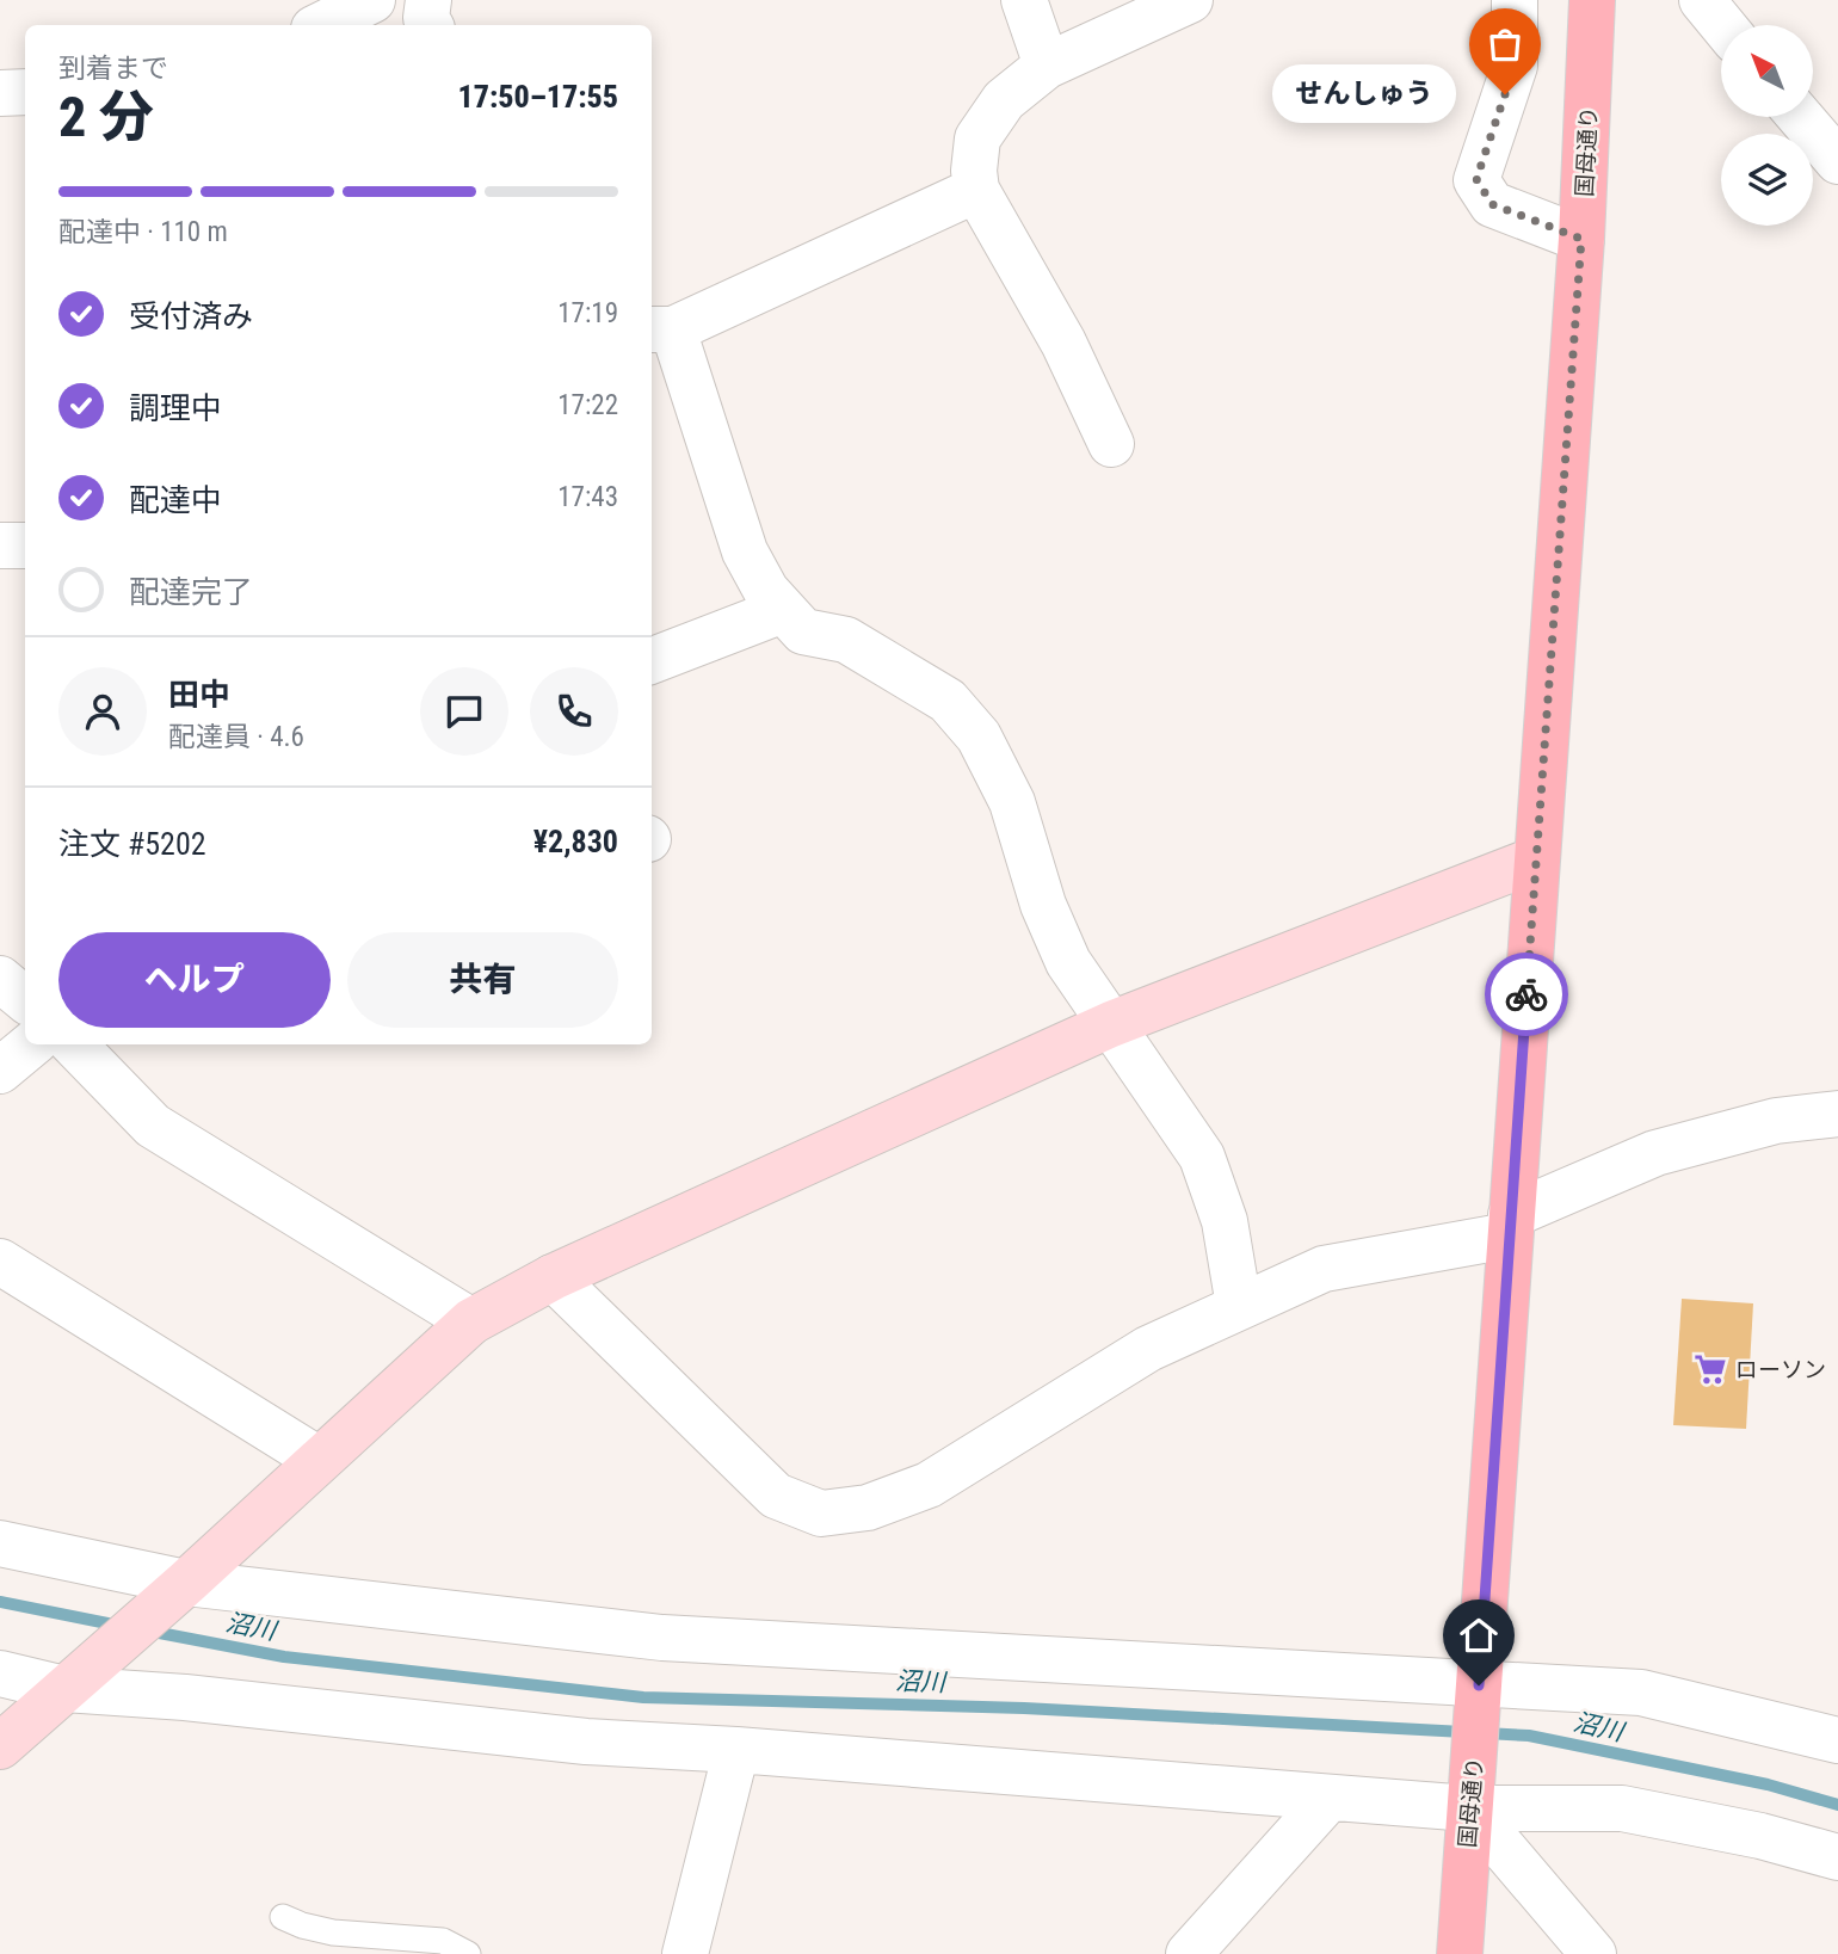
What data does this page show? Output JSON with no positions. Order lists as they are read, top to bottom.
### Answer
{
  "streets": {
    "main road": ["国母通り"]
  },
  "water": ["沼川"],
  "places": {
    "other": ["せんしゅう"],
    "supermarket": ["ローソン"]
  },
  "north": "top left",
  "page": {
    "heading": ["2 分", "到着まで", "17:50–17:55"],
    "panel": [
      "田中",
      "配達員 · 4.6",
      "注文 #5202",
      "¥2,830"
    ],
    "bubble": "せんしゅう",
    "bar": "配達中 · 110 m",
    "list": [
      ["受付済み", "17:19"],
      ["調理中", "17:22"],
      ["配達中", "17:43"],
      "配達完了"
    ],
    "buttons": ["ヘルプ", "共有"]
  }
}
